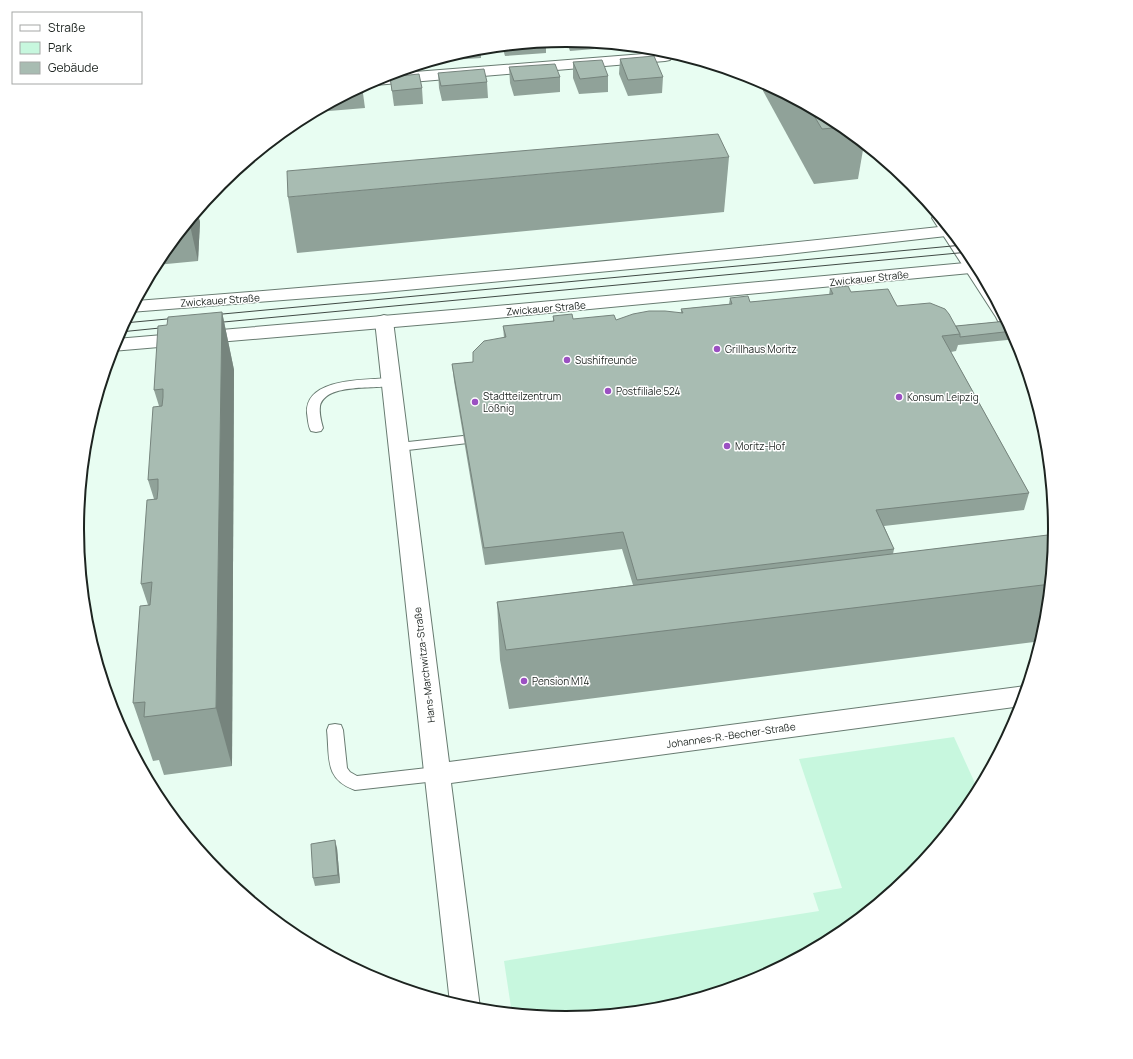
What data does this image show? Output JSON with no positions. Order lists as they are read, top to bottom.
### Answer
{
  "streets": {
    "main road": ["Zwickauer Straße", "Hans-Marchwitza-Straße", "Johannes-R.-Becher-Straße"]
  },
  "crossings": [
    ["Zwickauer Straße", "Hans-Marchwitza-Straße"],
    ["Hans-Marchwitza-Straße", "Johannes-R.-Becher-Straße"]
  ],
  "places": [
    "Grillhaus Moritz",
    "Sushifreunde",
    "Postfiliale 524",
    "Konsum Leipzig",
    "Stadtteilzentrum Lößnig",
    "Moritz-Hof",
    "Pension M14"
  ],
  "legend": ["Straße", "Park", "Gebäude"]
}
